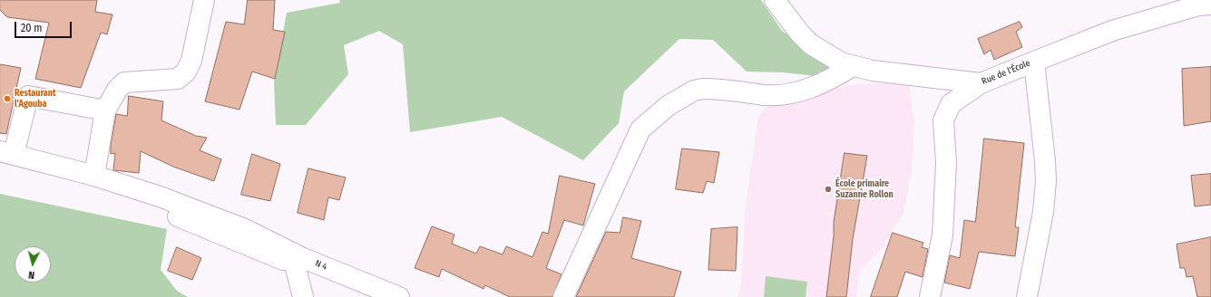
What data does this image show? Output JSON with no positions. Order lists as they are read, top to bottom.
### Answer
{
  "streets": {
    "main road": ["Rue de l'École", "N 4"]
  },
  "places": ["Restaurant l'Agouba", "École primaire Suzanne Rollon"],
  "scale_bar": "20 m",
  "north": "bottom"
}
